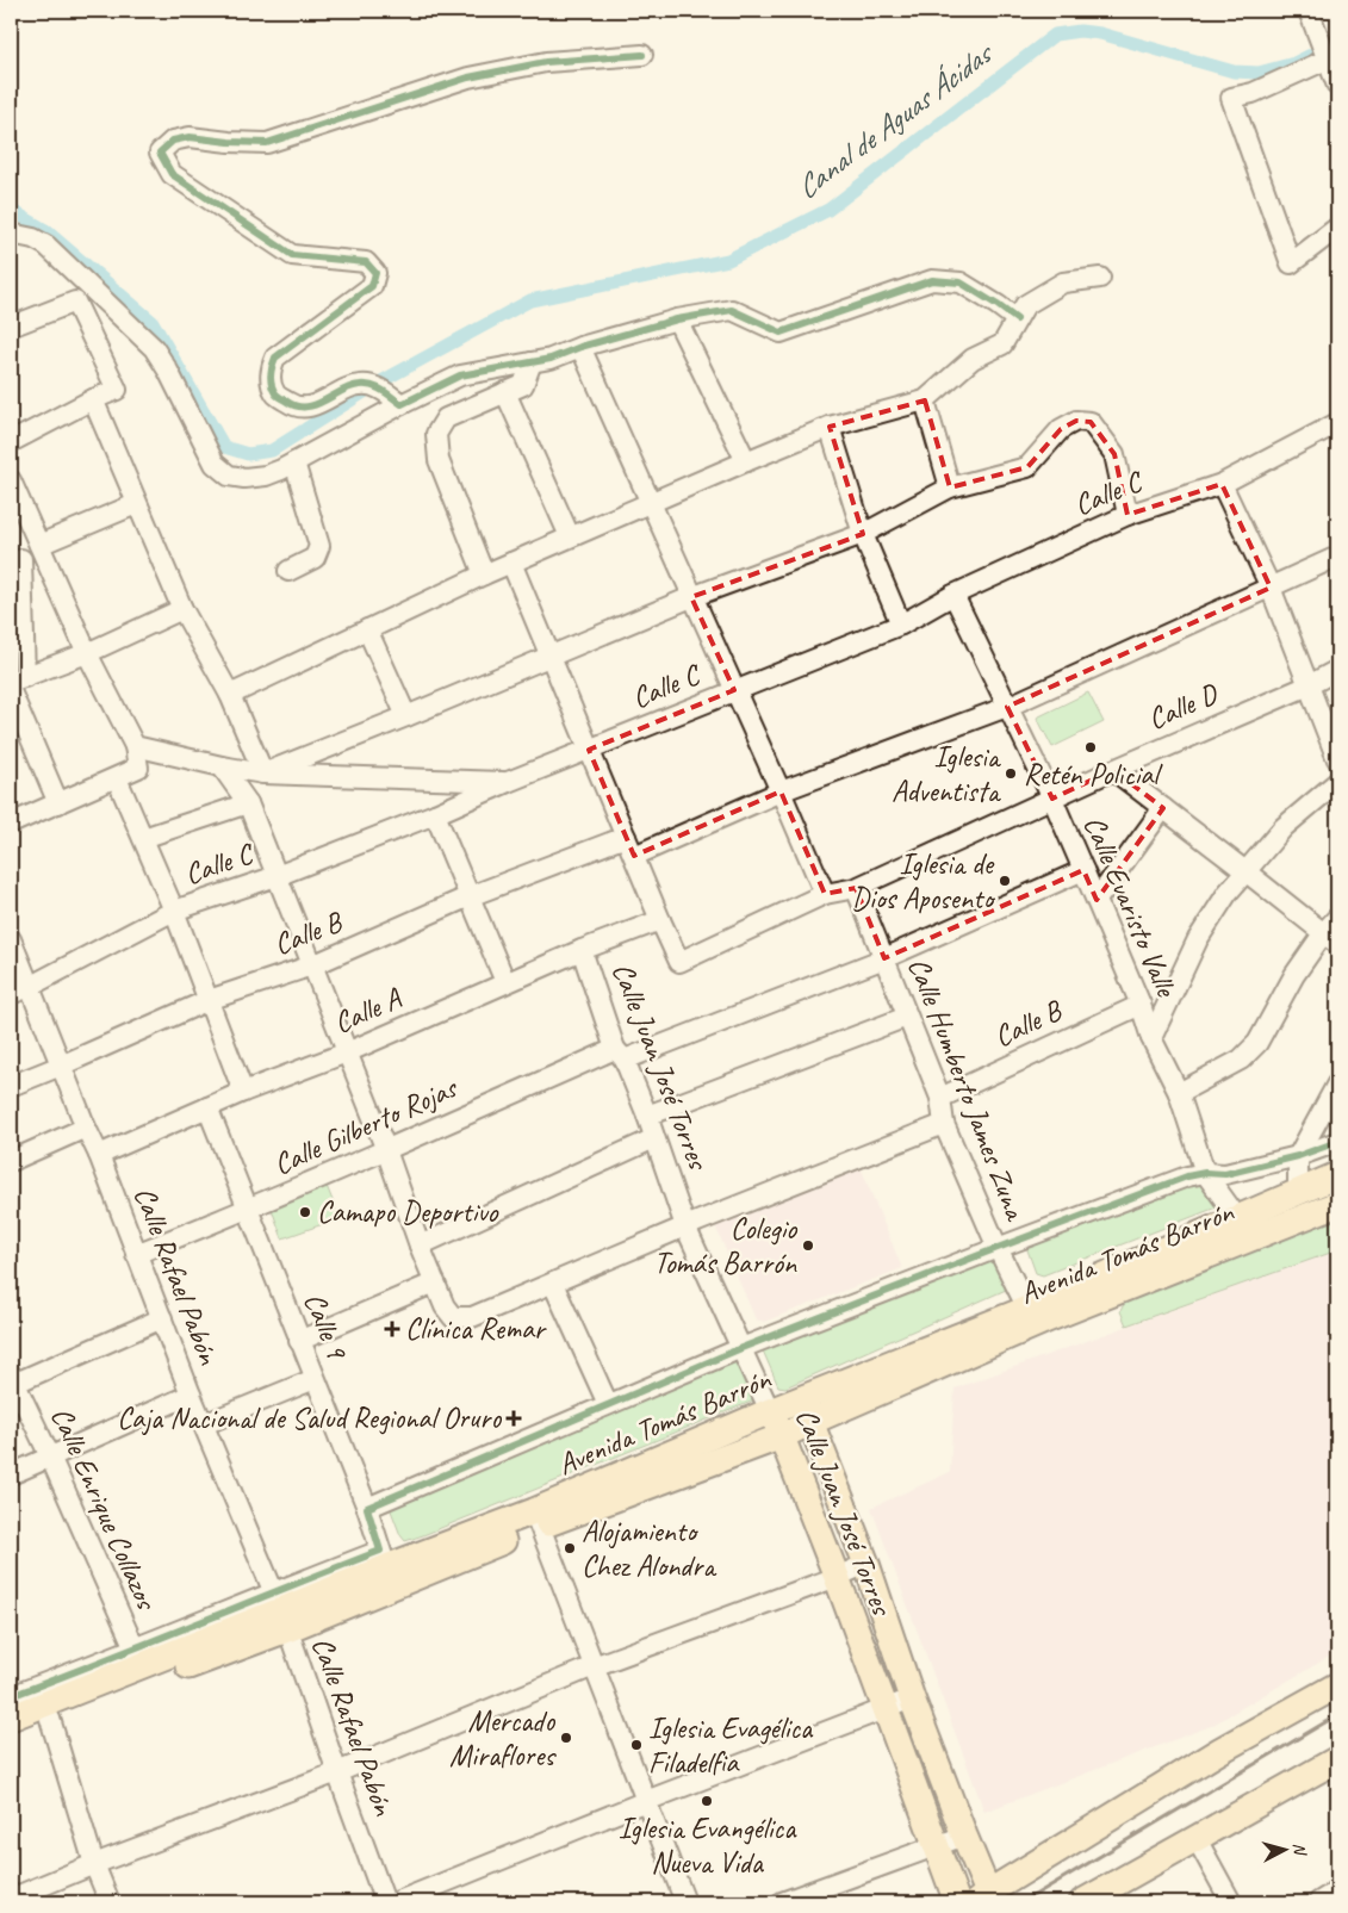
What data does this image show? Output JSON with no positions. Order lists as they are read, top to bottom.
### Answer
{
  "streets": {
    "main road": ["Calle Juan José Torres", "Avenida Tomás Barrón"],
    "street": [
      "Calle C",
      "Calle D",
      "Calle Evaristo Valle",
      "Calle B",
      "Calle A",
      "Calle Humberto James Zuna",
      "Calle Gilberto Rojas",
      "Calle Rafael Pabón",
      "Calle 9",
      "Calle Enrique Collazos"
    ]
  },
  "crossings": [
    ["Calle C", "Calle Evaristo Valle"],
    ["Calle C", "Calle Rafael Pabón"],
    ["Calle D", "Calle Evaristo Valle"],
    ["Calle D", "Calle A"],
    ["Calle D", "Calle Humberto James Zuna"],
    ["Calle Evaristo Valle", "Calle B"],
    ["Calle Evaristo Valle", "Calle Gilberto Rojas"],
    ["Calle Evaristo Valle", "Avenida Tomás Barrón"],
    ["Calle B", "Calle Humberto James Zuna"],
    ["Calle B", "Calle Rafael Pabón"],
    ["Calle A", "Calle Juan José Torres"],
    ["Calle A", "Calle Rafael Pabón"],
    ["Calle A", "Calle 9"],
    ["Calle Juan José Torres", "Calle Gilberto Rojas"],
    ["Calle Juan José Torres", "Avenida Tomás Barrón"],
    ["Calle Humberto James Zuna", "Calle Gilberto Rojas"],
    ["Calle Humberto James Zuna", "Avenida Tomás Barrón"],
    ["Calle Gilberto Rojas", "Calle Rafael Pabón"],
    ["Calle Gilberto Rojas", "Calle 9"],
    ["Avenida Tomás Barrón", "Calle Rafael Pabón"],
    ["Avenida Tomás Barrón", "Calle 9"],
    ["Avenida Tomás Barrón", "Calle Enrique Collazos"]
  ],
  "water": ["Canal de Aguas Ácidas"],
  "places": {
    "other": [
      "Retén Policial",
      "Iglesia Adventista",
      "Iglesia de Dios Aposento",
      "Camapo Deportivo",
      "Colegio Tomás Barrón",
      "Alojamiento Chez Alondra",
      "Mercado Miraflores",
      "Iglesia Evagélica Filadelfia",
      "Iglesia Evangélica Nueva Vida"
    ],
    "health": ["Clínica Remar", "Caja Nacional de Salud Regional Oruro"]
  },
  "north": "right"
}
